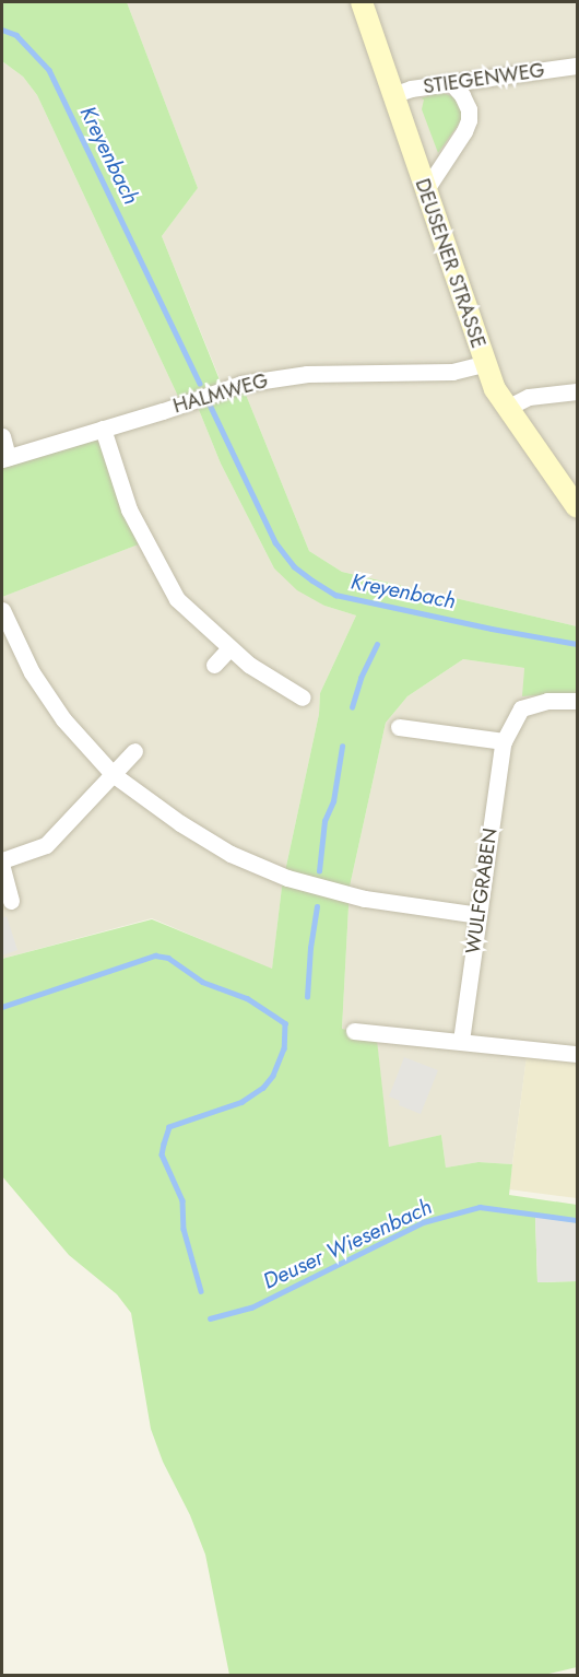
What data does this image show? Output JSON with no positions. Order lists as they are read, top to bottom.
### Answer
{
  "streets": {
    "street": [
      "STIEGENWEG",
      "DEUSENER STRASSE",
      "HALMWEG",
      "WULFGRABEN"
    ]
  },
  "crossings": [
    ["STIEGENWEG", "DEUSENER STRASSE"],
    ["DEUSENER STRASSE", "HALMWEG"]
  ],
  "water": ["Kreyenbach", "Deuser Wiesenbach"]
}
